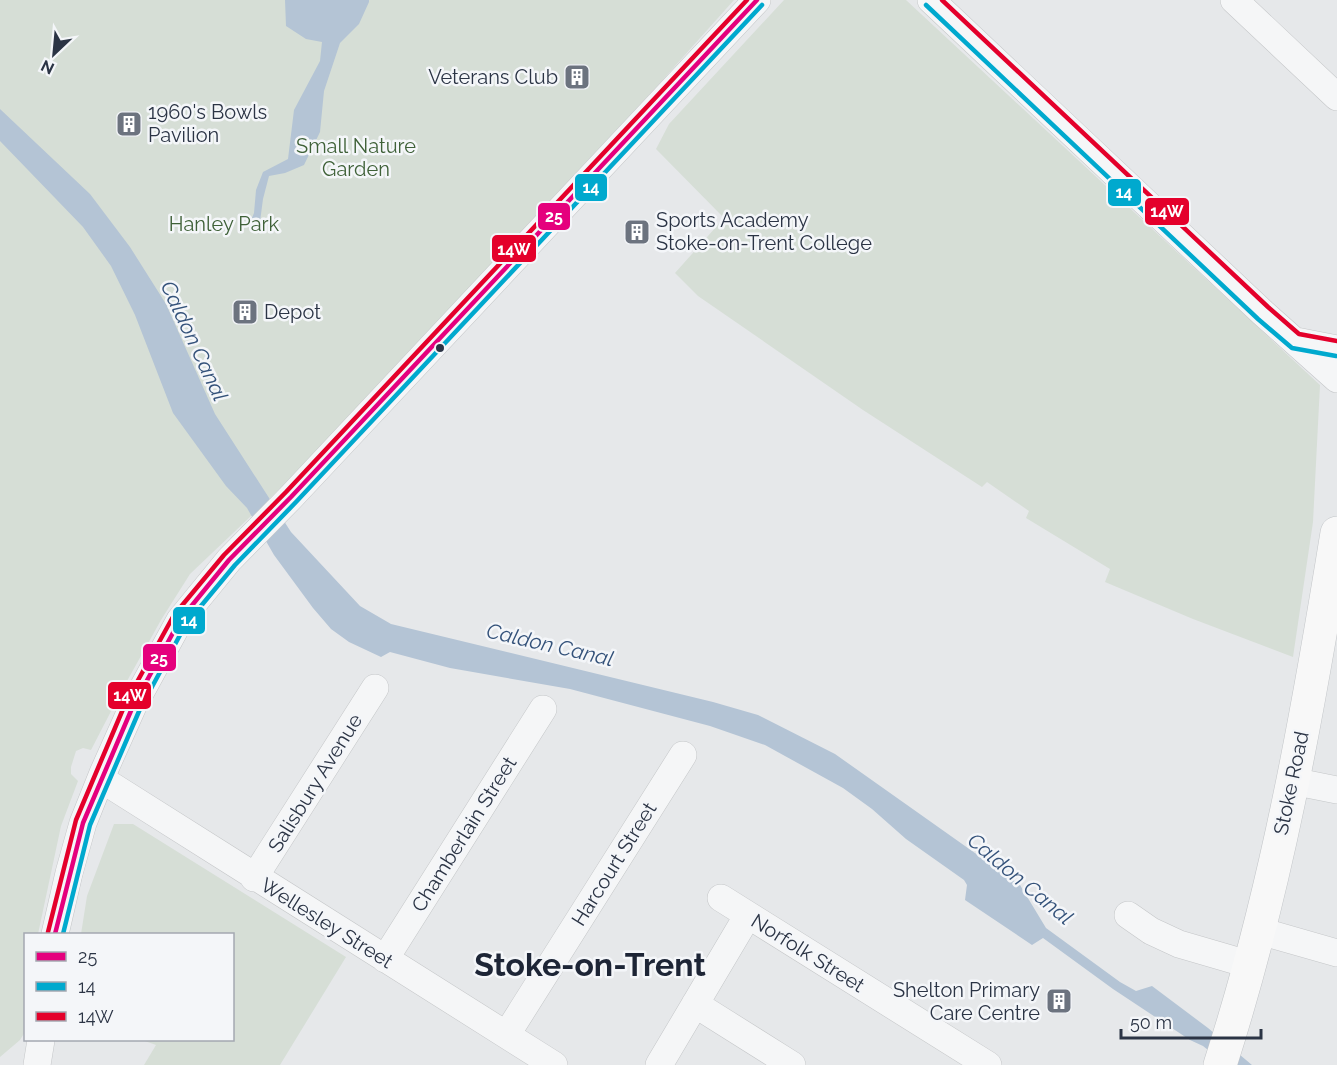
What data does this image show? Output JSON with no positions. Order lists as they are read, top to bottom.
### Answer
{
  "streets": {
    "main road": ["Stoke Road"],
    "street": [
      "Salisbury Avenue",
      "Chamberlain Street",
      "Harcourt Street",
      "Wellesley Street",
      "Norfolk Street"
    ]
  },
  "crossings": [
    ["Salisbury Avenue", "Wellesley Street"],
    ["Chamberlain Street", "Wellesley Street"],
    ["Harcourt Street", "Wellesley Street"]
  ],
  "districts": ["Stoke-on-Trent"],
  "water": ["Caldon Canal"],
  "parks": ["Small Nature Garden", "Hanley Park"],
  "places": {
    "building": [
      "Veterans Club",
      "1960's Bowls Pavilion",
      "Sports Academy Stoke-on-Trent College",
      "Depot",
      "Shelton Primary Care Centre"
    ]
  },
  "lines": ["transit line 25", "transit line 14W", "transit line 14"],
  "legend": ["25", "14", "14W"],
  "scale_bar": "50 m",
  "north": "bottom left"
}
